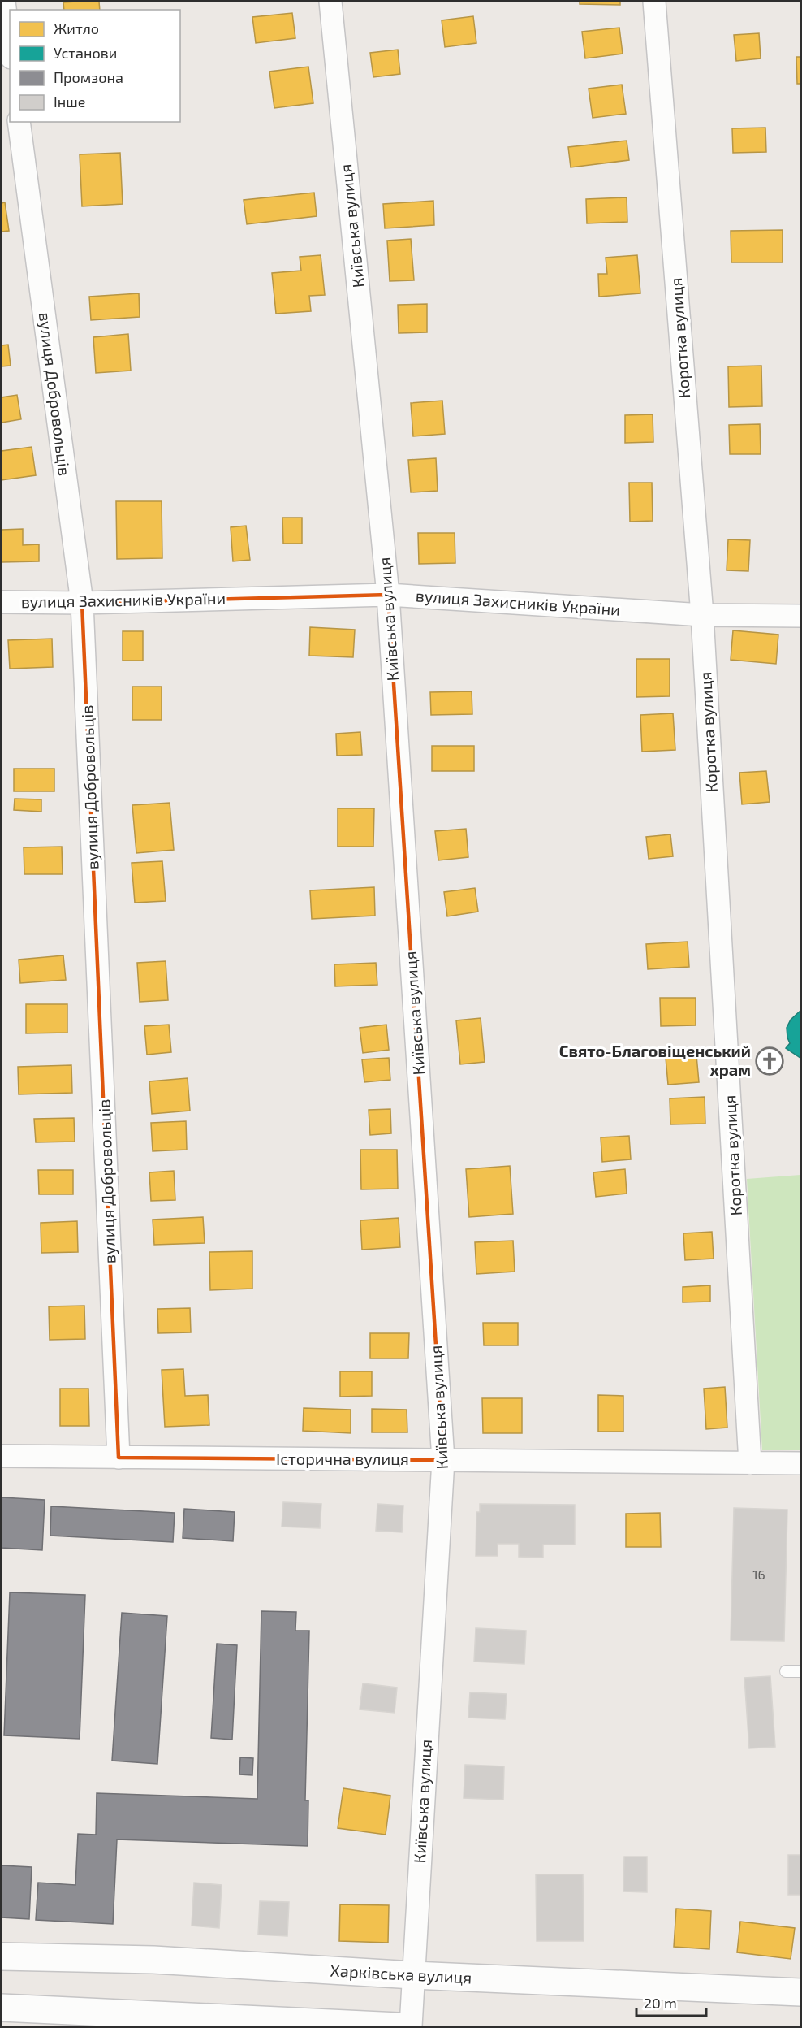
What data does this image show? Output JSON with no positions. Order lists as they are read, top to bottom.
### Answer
{
  "streets": {
    "street": [
      "Київська вулиця",
      "Коротка вулиця",
      "вулиця Добровольців",
      "вулиця Захисників України",
      "Історична вулиця",
      "Харківська вулиця"
    ]
  },
  "crossings": [
    ["Київська вулиця", "вулиця Захисників України"],
    ["Київська вулиця", "Історична вулиця"],
    ["Київська вулиця", "Харківська вулиця"],
    ["Коротка вулиця", "вулиця Захисників України"],
    ["Коротка вулиця", "Історична вулиця"],
    ["вулиця Добровольців", "вулиця Захисників України"],
    ["вулиця Добровольців", "Історична вулиця"]
  ],
  "places": {
    "church": ["Свято-Благовіщенський храм"]
  },
  "house_numbers": ["16"],
  "legend": [
    "Житло",
    "Установи",
    "Промзона",
    "Інше"
  ],
  "scale_bar": "20 m"
}
